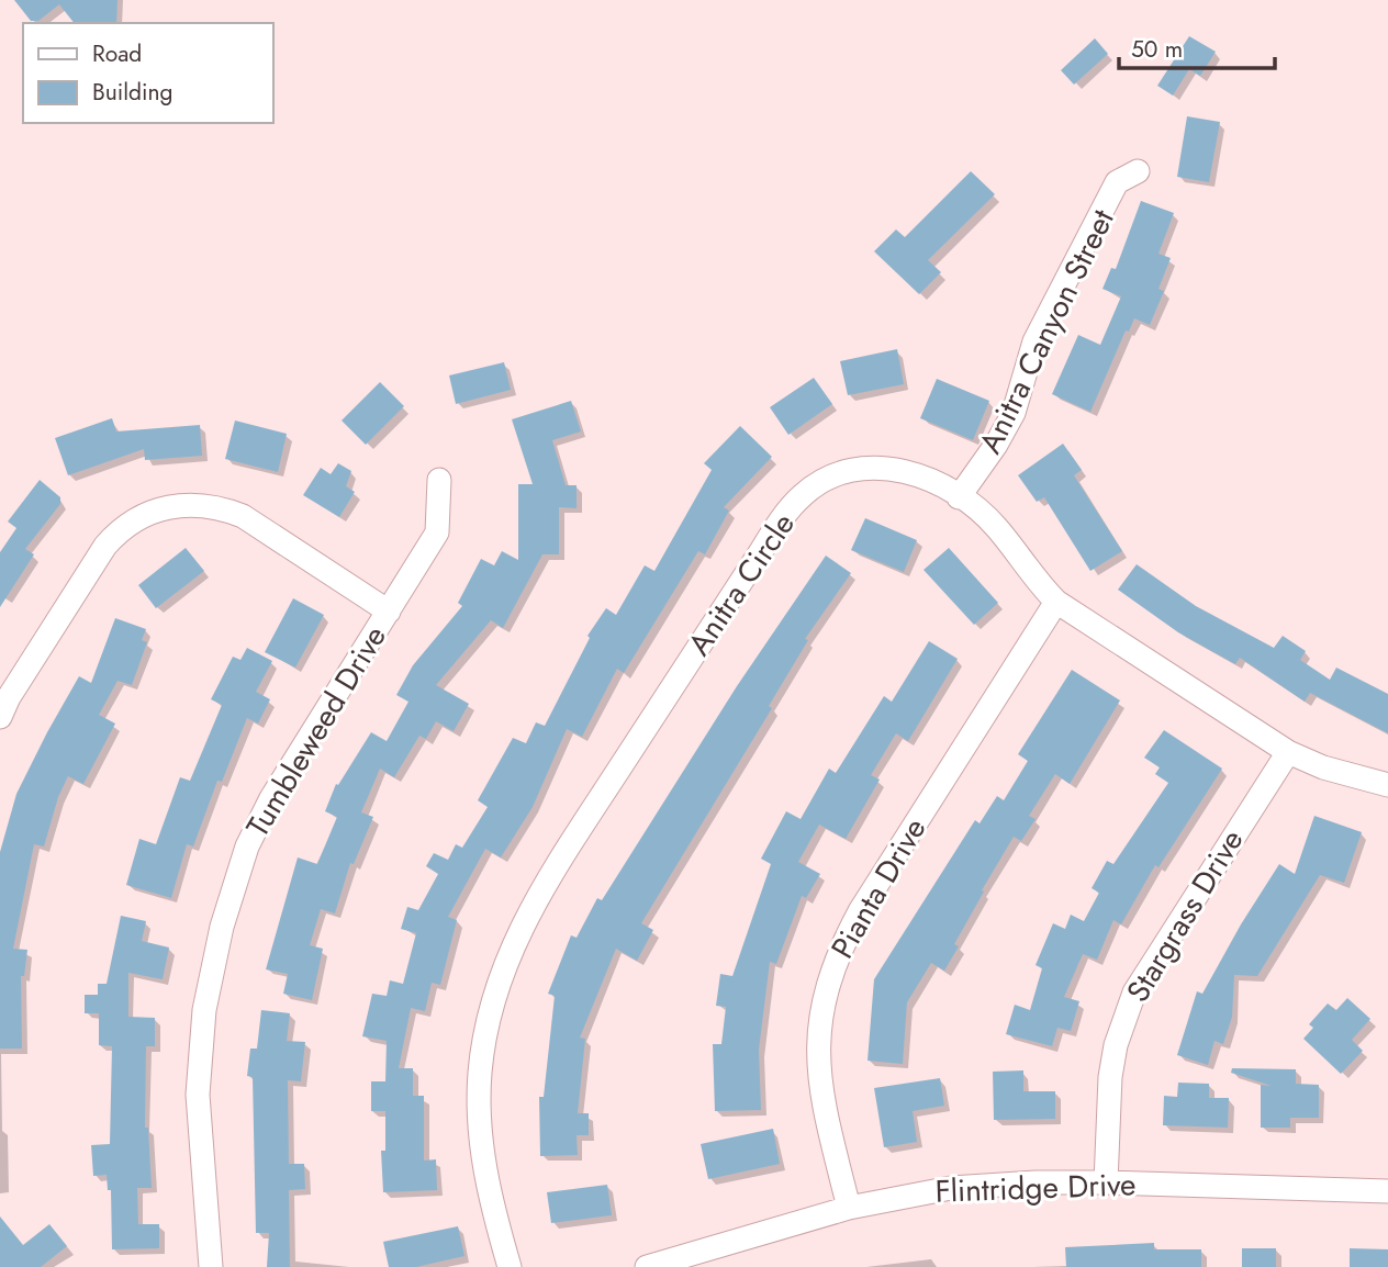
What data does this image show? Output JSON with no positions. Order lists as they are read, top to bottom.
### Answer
{
  "streets": {
    "street": [
      "Anitra Canyon Street",
      "Anitra Circle",
      "Tumbleweed Drive",
      "Pianta Drive",
      "Stargrass Drive",
      "Flintridge Drive"
    ]
  },
  "crossings": [
    ["Anitra Canyon Street", "Anitra Circle"],
    ["Anitra Circle", "Pianta Drive"],
    ["Anitra Circle", "Stargrass Drive"],
    ["Pianta Drive", "Flintridge Drive"],
    ["Stargrass Drive", "Flintridge Drive"]
  ],
  "legend": ["Road", "Building"],
  "scale_bar": "50 m"
}
